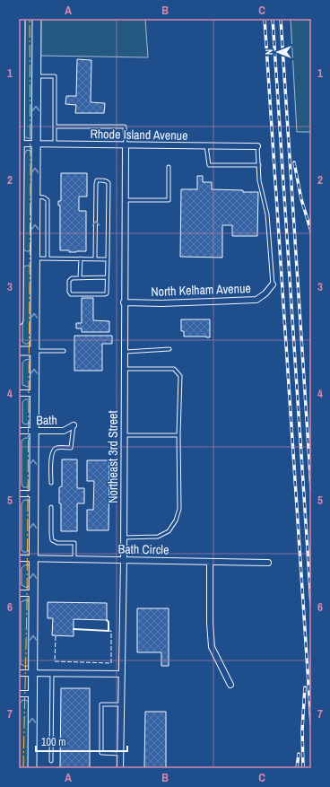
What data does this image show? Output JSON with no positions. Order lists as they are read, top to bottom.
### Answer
{
  "streets": {
    "street": [
      "Rhode Island Avenue",
      "North Kelham Avenue",
      "Bath",
      "Northeast 3rd Street",
      "Bath Circle"
    ]
  },
  "crossings": [
    ["Rhode Island Avenue", "Northeast 3rd Street"],
    ["North Kelham Avenue", "Northeast 3rd Street"],
    ["Northeast 3rd Street", "Bath Circle"]
  ],
  "scale_bar": "100 m",
  "north": "left",
  "grid": {
    "columns": ["A", "B", "C"],
    "rows": [
      "1",
      "2",
      "3",
      "4",
      "5",
      "6",
      "7"
    ]
  }
}
